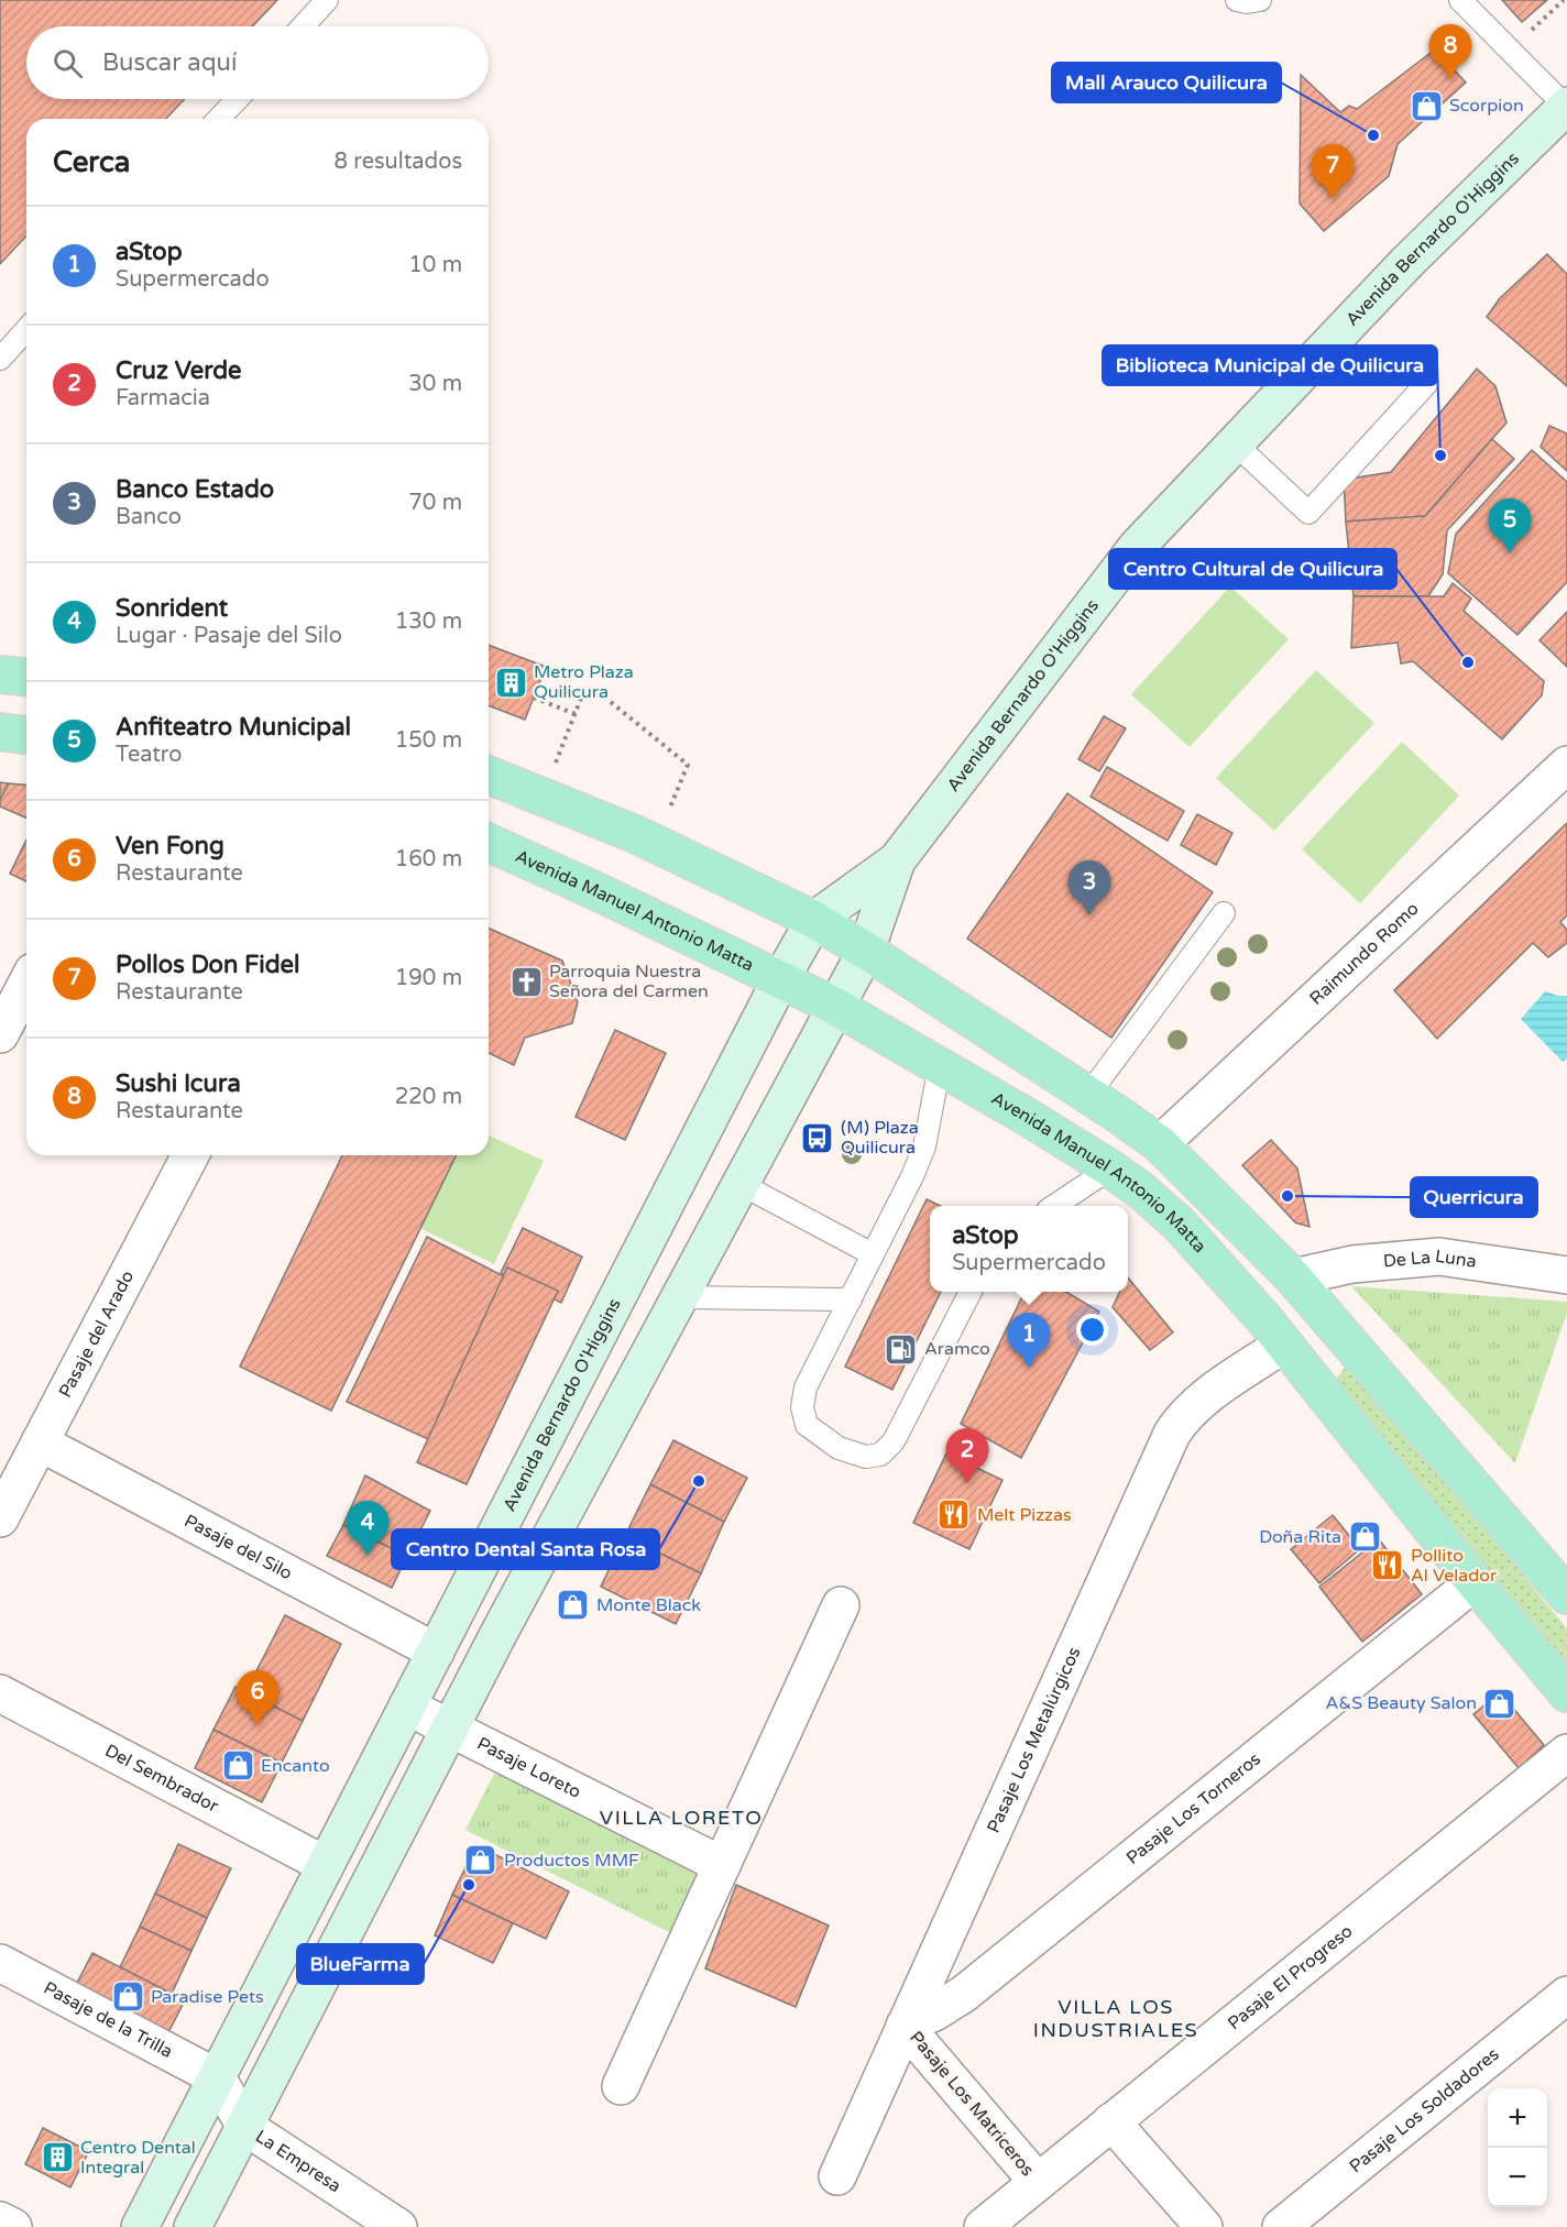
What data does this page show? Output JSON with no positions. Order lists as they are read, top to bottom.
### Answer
{
  "streets": {
    "main road": ["Avenida Bernardo O'Higgins", "Avenida Manuel Antonio Matta"],
    "street": [
      "Raimundo Romo",
      "De La Luna",
      "Pasaje del Arado",
      "Pasaje del Silo",
      "Pasaje Los Metalúrgicos",
      "Pasaje Loreto",
      "Del Sembrador",
      "Pasaje Los Torneros",
      "Pasaje El Progreso",
      "Pasaje de la Trilla",
      "Pasaje Los Matriceros",
      "Pasaje Los Soldadores",
      "La Empresa"
    ]
  },
  "crossings": [
    ["Avenida Bernardo O'Higgins", "Avenida Manuel Antonio Matta"],
    ["Avenida Bernardo O'Higgins", "Pasaje del Silo"],
    ["Avenida Bernardo O'Higgins", "Pasaje Loreto"],
    ["Avenida Bernardo O'Higgins", "Del Sembrador"],
    ["Avenida Bernardo O'Higgins", "Pasaje de la Trilla"],
    ["Avenida Bernardo O'Higgins", "La Empresa"],
    ["Avenida Manuel Antonio Matta", "Pasaje Los Metalúrgicos"],
    ["Avenida Manuel Antonio Matta", "Pasaje Los Torneros"],
    ["Pasaje del Arado", "Pasaje del Silo"],
    ["Pasaje Los Metalúrgicos", "Pasaje Los Torneros"],
    ["Pasaje Los Metalúrgicos", "Pasaje Los Matriceros"],
    ["Pasaje Los Torneros", "Pasaje Los Matriceros"],
    ["Pasaje El Progreso", "Pasaje Los Matriceros"],
    ["Pasaje de la Trilla", "La Empresa"]
  ],
  "districts": ["VILLA LORETO", "VILLA LOS INDUSTRIALES"],
  "places": {
    "shop": [
      "Scorpion",
      "Doña Rita",
      "Monte Black",
      "A&S Beauty Salon",
      "Encanto",
      "Productos MMF",
      "Paradise Pets"
    ],
    "other": [
      "Mall Arauco Quilicura",
      "Biblioteca Municipal de Quilicura",
      "Centro Cultural de Quilicura",
      "Querricura",
      "Centro Dental Santa Rosa",
      "BlueFarma"
    ],
    "building": ["Metro Plaza Quilicura", "Centro Dental Integral"],
    "church": ["Parroquia Nuestra Señora del Carmen"],
    "bus stop": ["(M) Plaza Quilicura"],
    "fuel station": ["Aramco"],
    "restaurant": ["Melt Pizzas", "Pollito Al Velador"]
  },
  "page": {
    "pins": [
      "8",
      "7",
      "5",
      "3",
      "1",
      "2",
      "4",
      "6"
    ],
    "search": "Buscar aquí",
    "heading": ["Cerca", "8 resultados"],
    "list": [
      {
        "mark": "1",
        "name": "aStop",
        "note": "Supermercado",
        "value": "10 m"
      },
      {
        "mark": "2",
        "name": "Cruz Verde",
        "note": "Farmacia",
        "value": "30 m"
      },
      {
        "mark": "3",
        "name": "Banco Estado",
        "note": "Banco",
        "value": "70 m"
      },
      {
        "mark": "4",
        "name": "Sonrident",
        "note": "Lugar · Pasaje del Silo",
        "value": "130 m"
      },
      {
        "mark": "5",
        "name": "Anfiteatro Municipal",
        "note": "Teatro",
        "value": "150 m"
      },
      {
        "mark": "6",
        "name": "Ven Fong",
        "note": "Restaurante",
        "value": "160 m"
      },
      {
        "mark": "7",
        "name": "Pollos Don Fidel",
        "note": "Restaurante",
        "value": "190 m"
      },
      {
        "mark": "8",
        "name": "Sushi Icura",
        "note": "Restaurante",
        "value": "220 m"
      }
    ],
    "popup": ["aStop", "Supermercado"],
    "map_buttons": ["+", "−"]
  }
}
